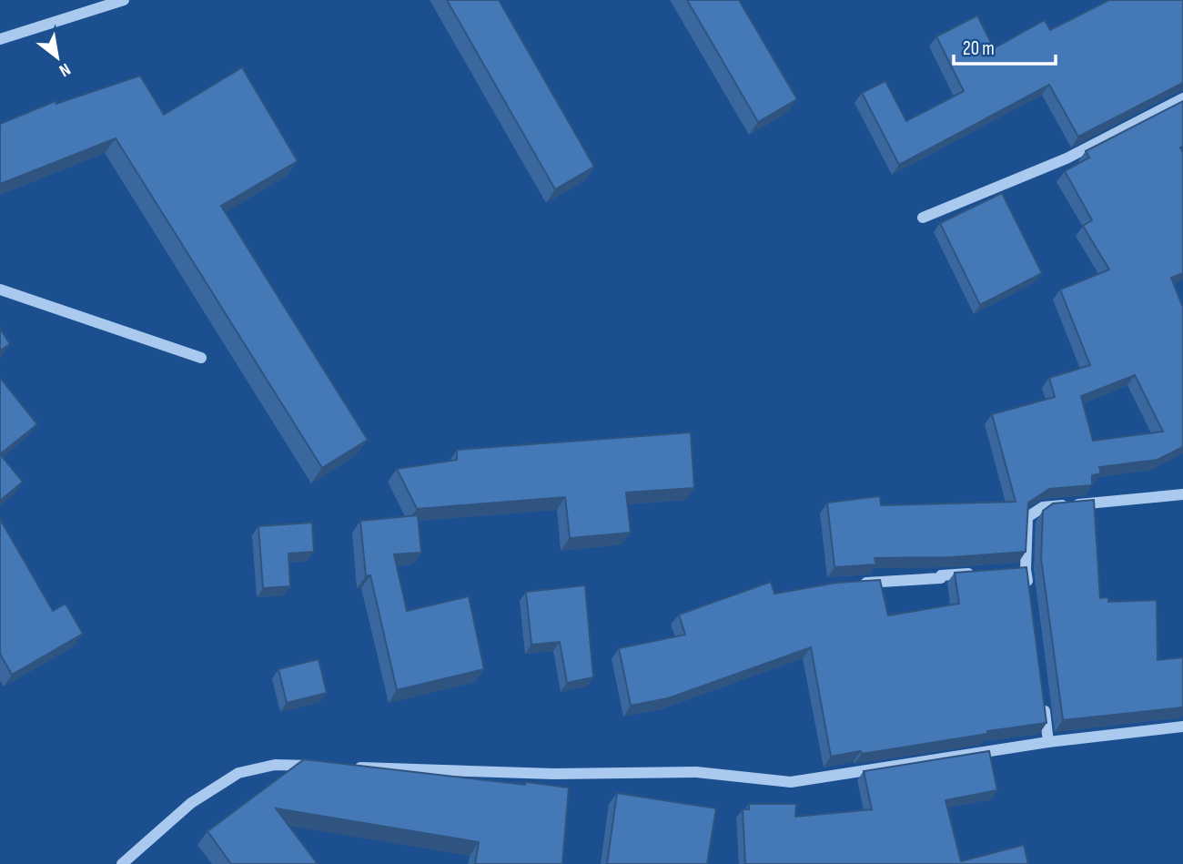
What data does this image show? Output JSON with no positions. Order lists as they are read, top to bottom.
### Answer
{
  "scale_bar": "20 m",
  "north": "bottom right"
}
